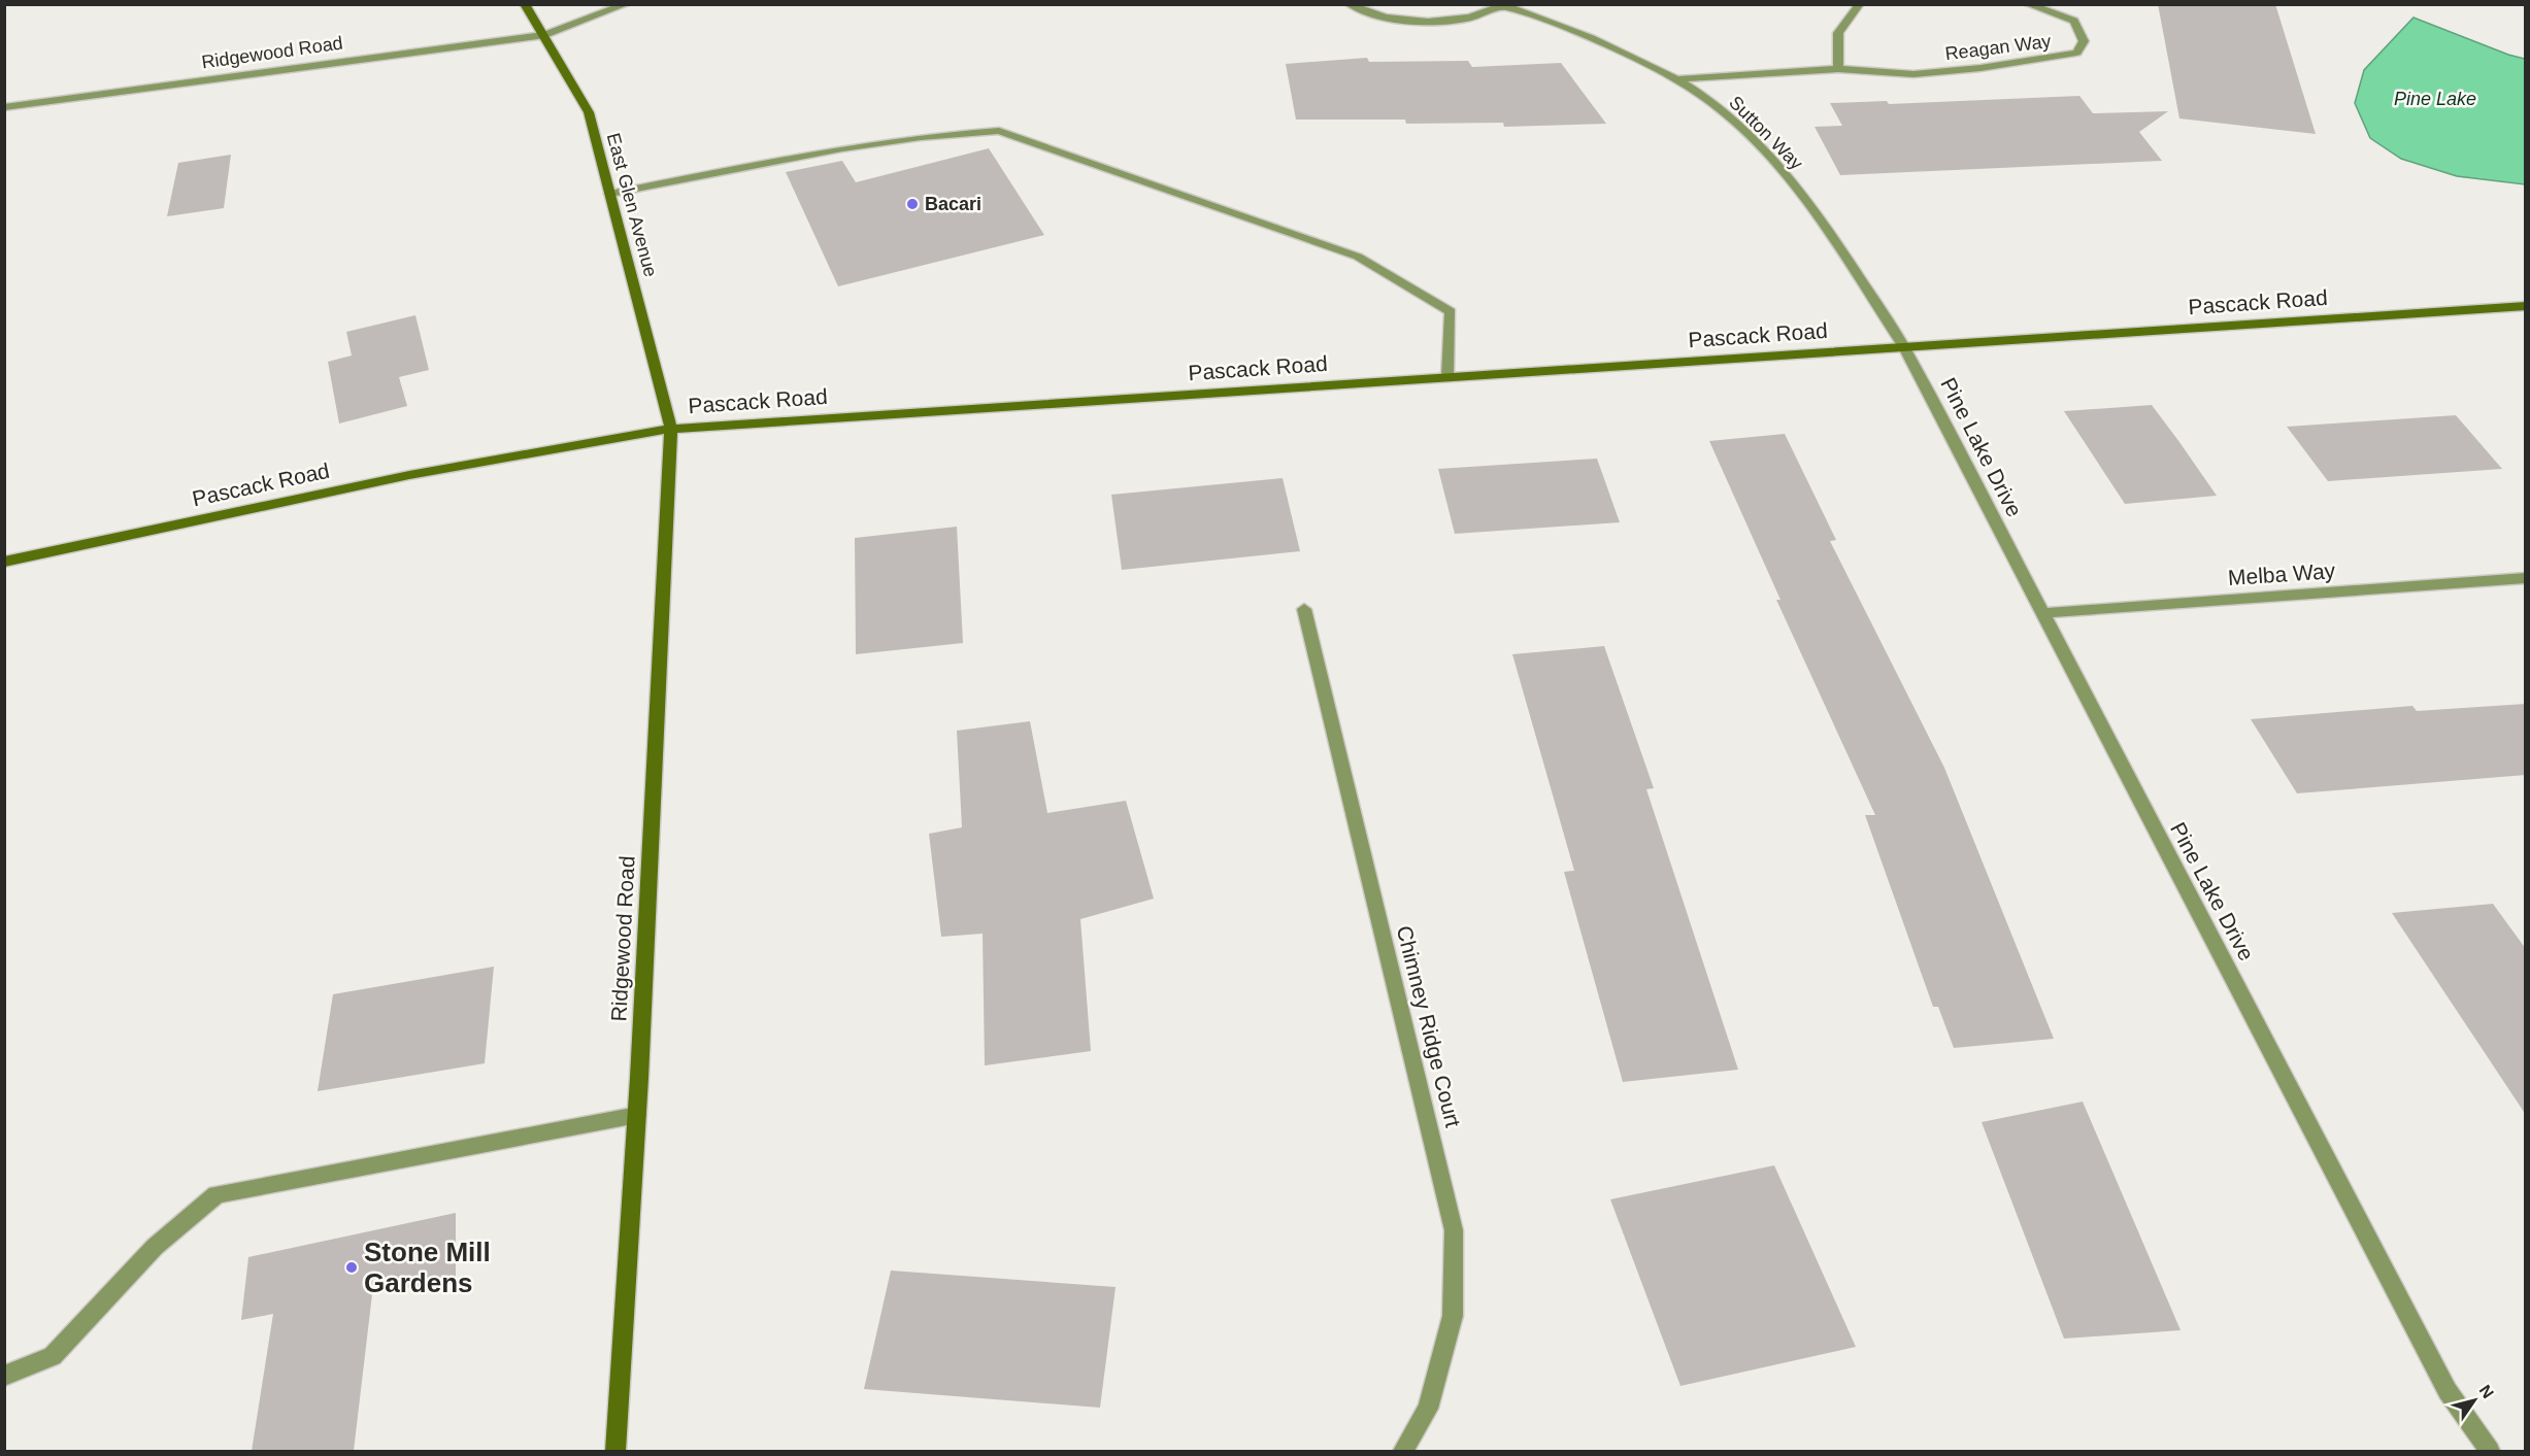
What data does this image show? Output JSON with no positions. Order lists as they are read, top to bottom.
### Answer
{
  "streets": {
    "street": [
      "Reagan Way",
      "Ridgewood Road",
      "Sutton Way",
      "East Glen Avenue",
      "Pascack Road",
      "Pine Lake Drive",
      "Melba Way",
      "Chimney Ridge Court"
    ]
  },
  "crossings": [
    ["Reagan Way", "Sutton Way"],
    ["Ridgewood Road", "East Glen Avenue"],
    ["Ridgewood Road", "Pascack Road"],
    ["Sutton Way", "Pascack Road"],
    ["Sutton Way", "Pine Lake Drive"],
    ["East Glen Avenue", "Pascack Road"],
    ["Pascack Road", "Pine Lake Drive"],
    ["Pine Lake Drive", "Melba Way"]
  ],
  "water": ["Pine Lake"],
  "places": ["Bacari", "Stone Mill Gardens"],
  "north": "top right"
}
